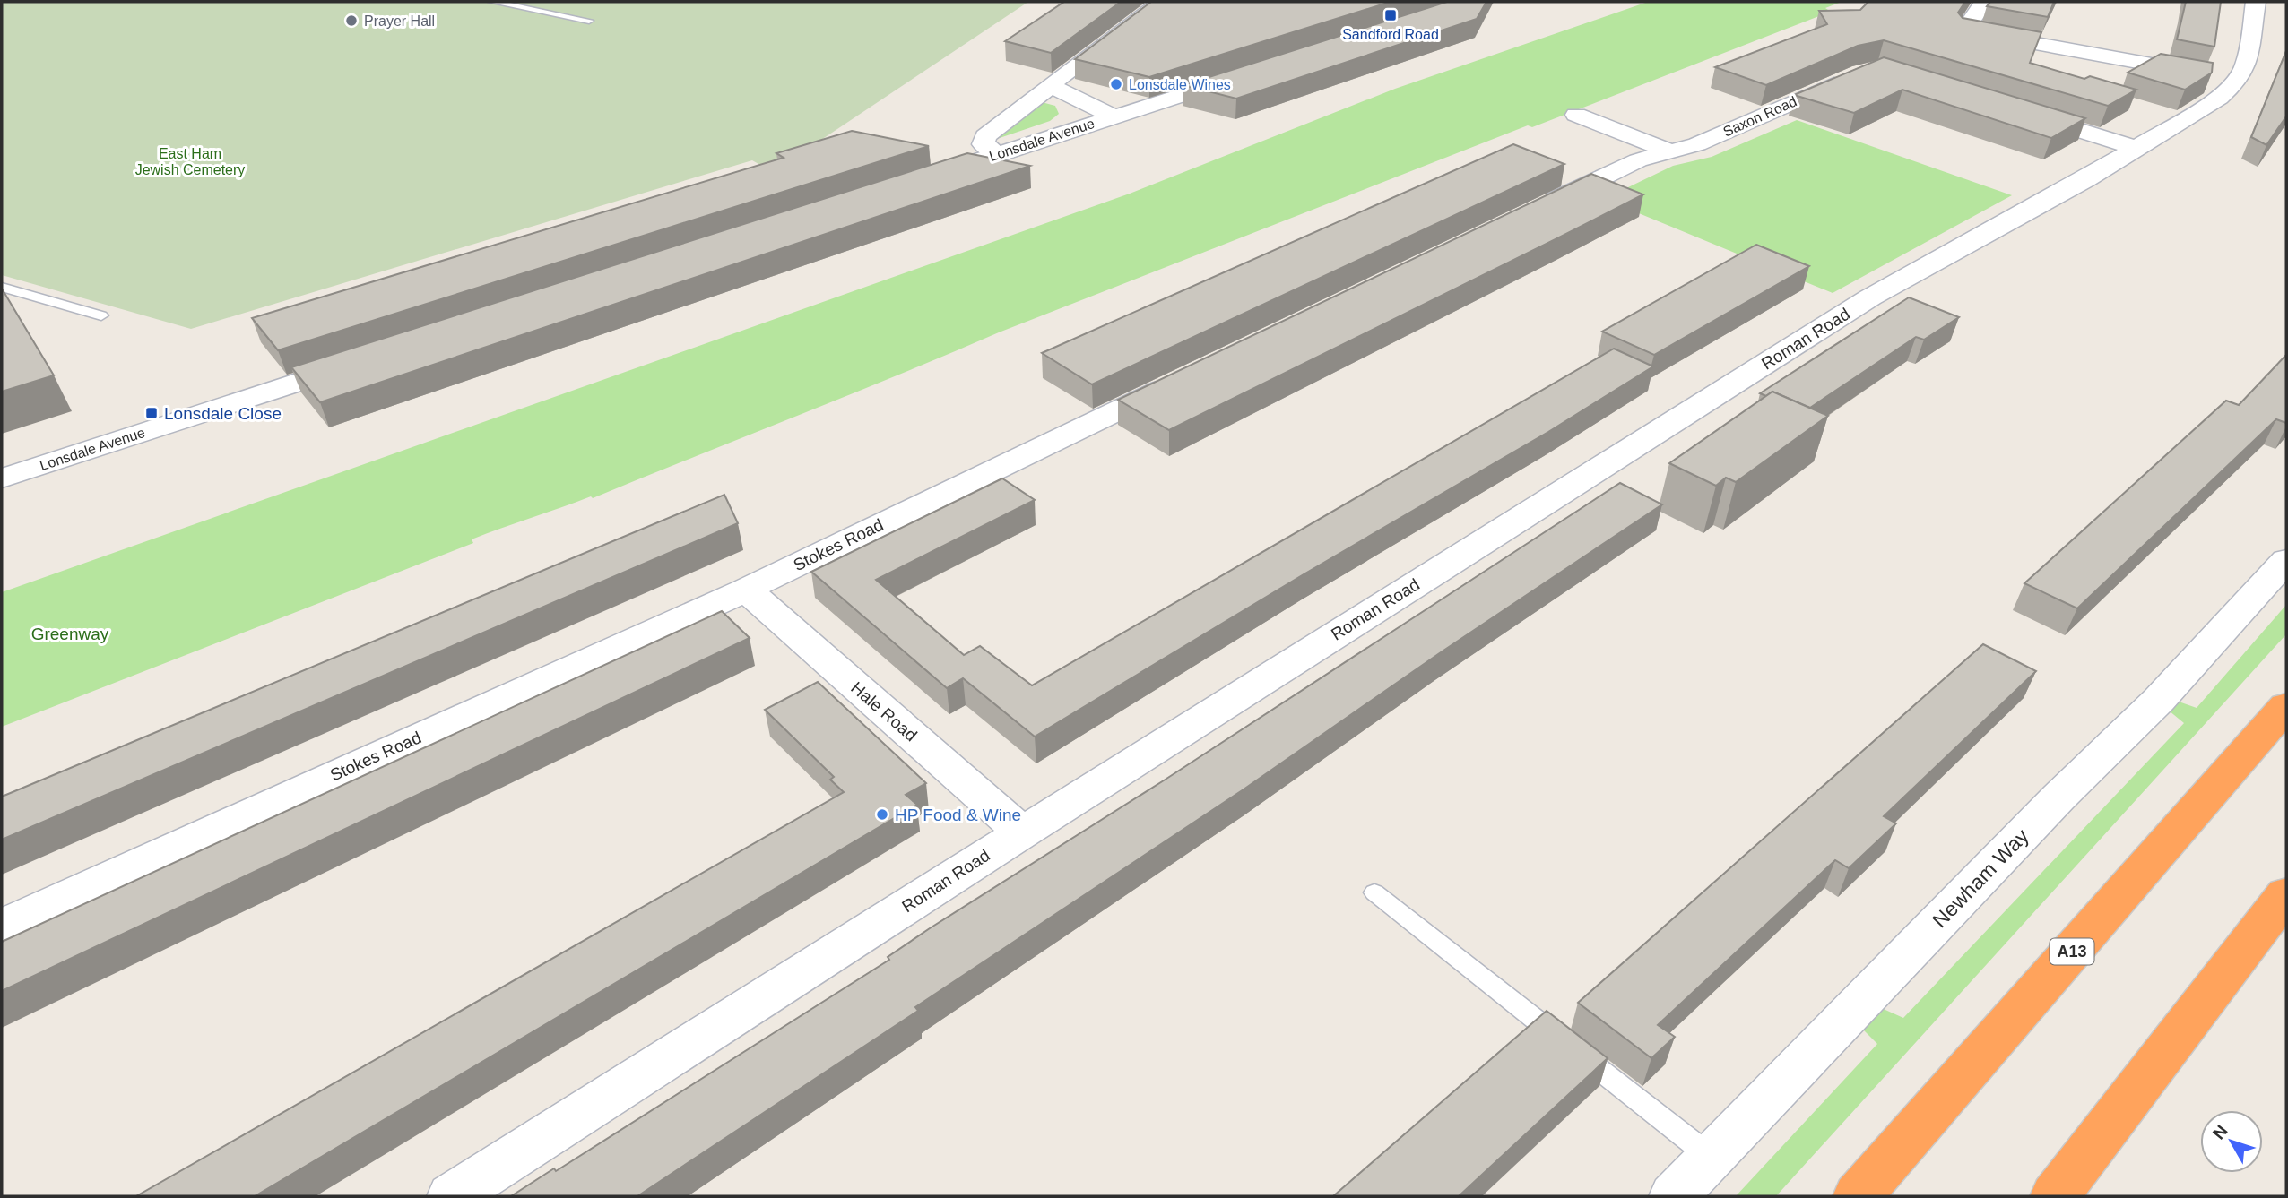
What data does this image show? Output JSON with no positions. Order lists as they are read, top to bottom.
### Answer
{
  "streets": {
    "highway": ["A13"],
    "street": [
      "Saxon Road",
      "Lonsdale Avenue",
      "Roman Road",
      "Stokes Road",
      "Hale Road",
      "Newham Way"
    ]
  },
  "crossings": [
    ["Roman Road", "Hale Road"],
    ["Stokes Road", "Hale Road"]
  ],
  "parks": ["East Ham Jewish Cemetery", "Greenway"],
  "places": {
    "transit": ["Sandford Road", "Lonsdale Close"],
    "other": ["Prayer Hall", "Lonsdale Wines", "HP Food & Wine"]
  },
  "north": "top left"
}
